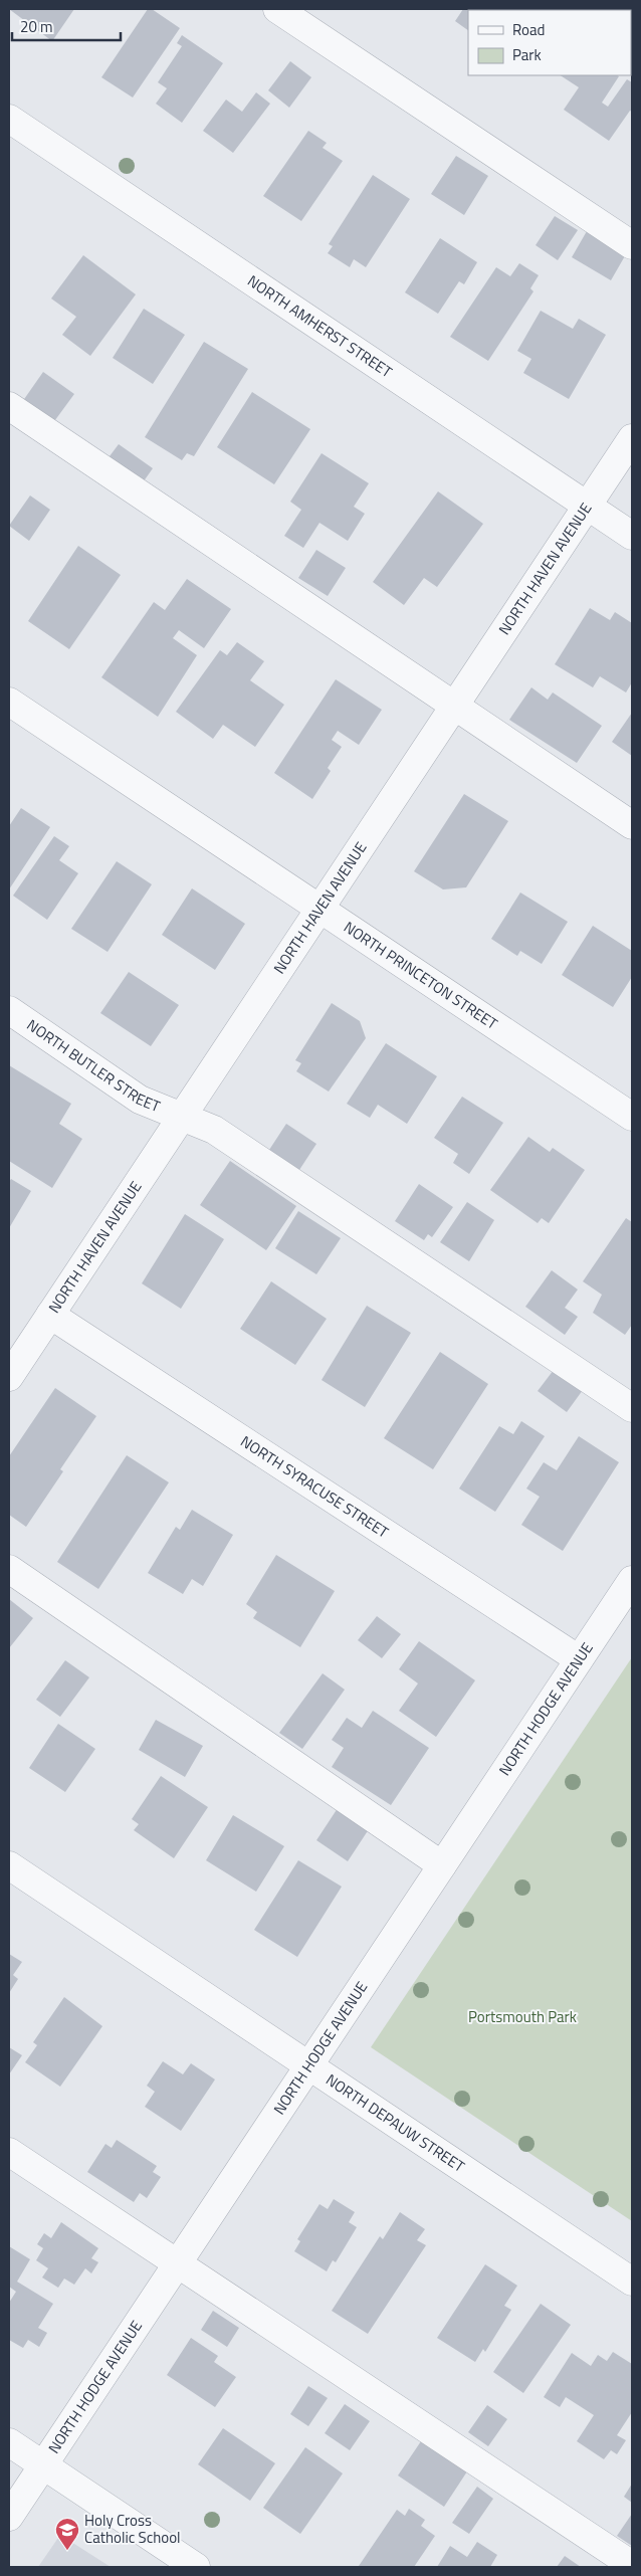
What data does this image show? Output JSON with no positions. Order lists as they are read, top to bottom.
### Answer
{
  "streets": {
    "street": [
      "NORTH AMHERST STREET",
      "NORTH HAVEN AVENUE",
      "NORTH PRINCETON STREET",
      "NORTH BUTLER STREET",
      "NORTH SYRACUSE STREET",
      "NORTH HODGE AVENUE",
      "NORTH DEPAUW STREET"
    ]
  },
  "crossings": [
    ["NORTH AMHERST STREET", "NORTH HAVEN AVENUE"],
    ["NORTH HAVEN AVENUE", "NORTH PRINCETON STREET"],
    ["NORTH HAVEN AVENUE", "NORTH BUTLER STREET"],
    ["NORTH HAVEN AVENUE", "NORTH SYRACUSE STREET"],
    ["NORTH SYRACUSE STREET", "NORTH HODGE AVENUE"],
    ["NORTH HODGE AVENUE", "NORTH DEPAUW STREET"]
  ],
  "parks": ["Portsmouth Park"],
  "places": {
    "school or university": ["Holy Cross Catholic School"]
  },
  "legend": ["Road", "Park"],
  "scale_bar": "20 m"
}
